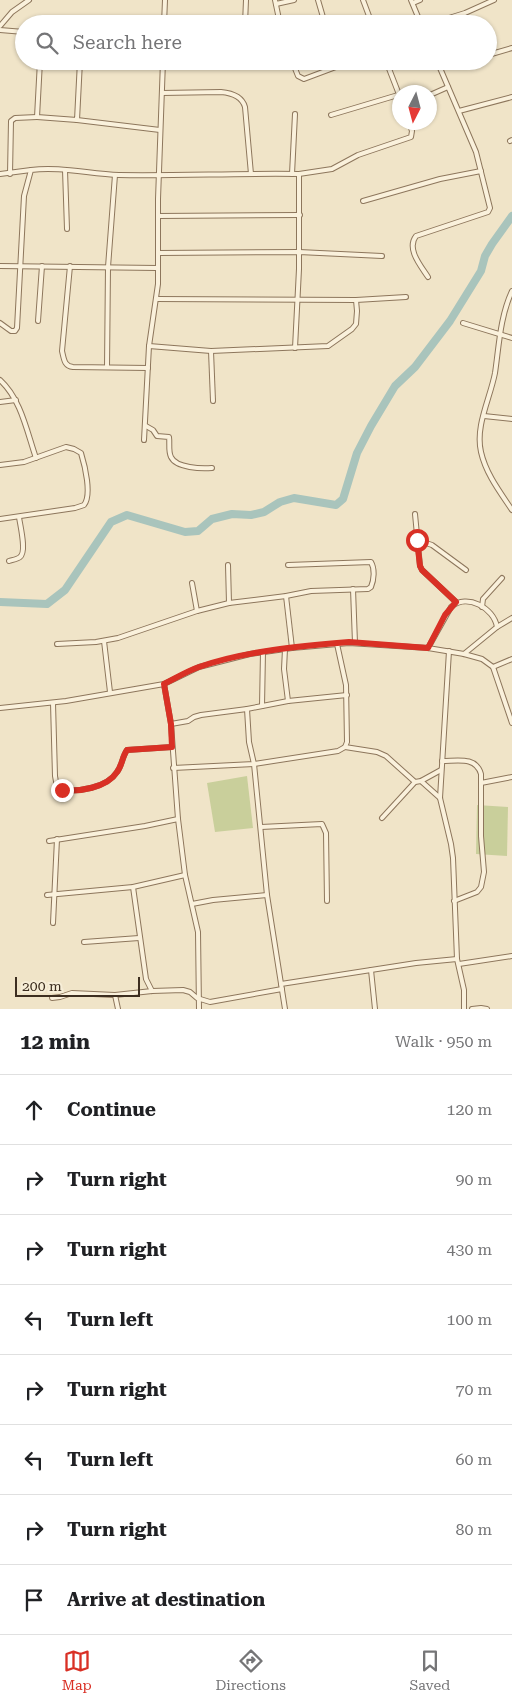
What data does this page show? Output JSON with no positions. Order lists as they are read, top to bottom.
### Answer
{
  "scale_bar": "200 m",
  "north": "bottom",
  "page": {
    "search": "Search here",
    "scale": "200 m",
    "heading": ["12 min", "Walk · 950 m"],
    "list": [
      ["Continue", "120 m"],
      ["Turn right", "90 m"],
      ["Turn right", "430 m"],
      ["Turn left", "100 m"],
      ["Turn right", "70 m"],
      ["Turn left", "60 m"],
      ["Turn right", "80 m"],
      "Arrive at destination"
    ],
    "nav": ["Map", "Directions", "Saved"]
  }
}
